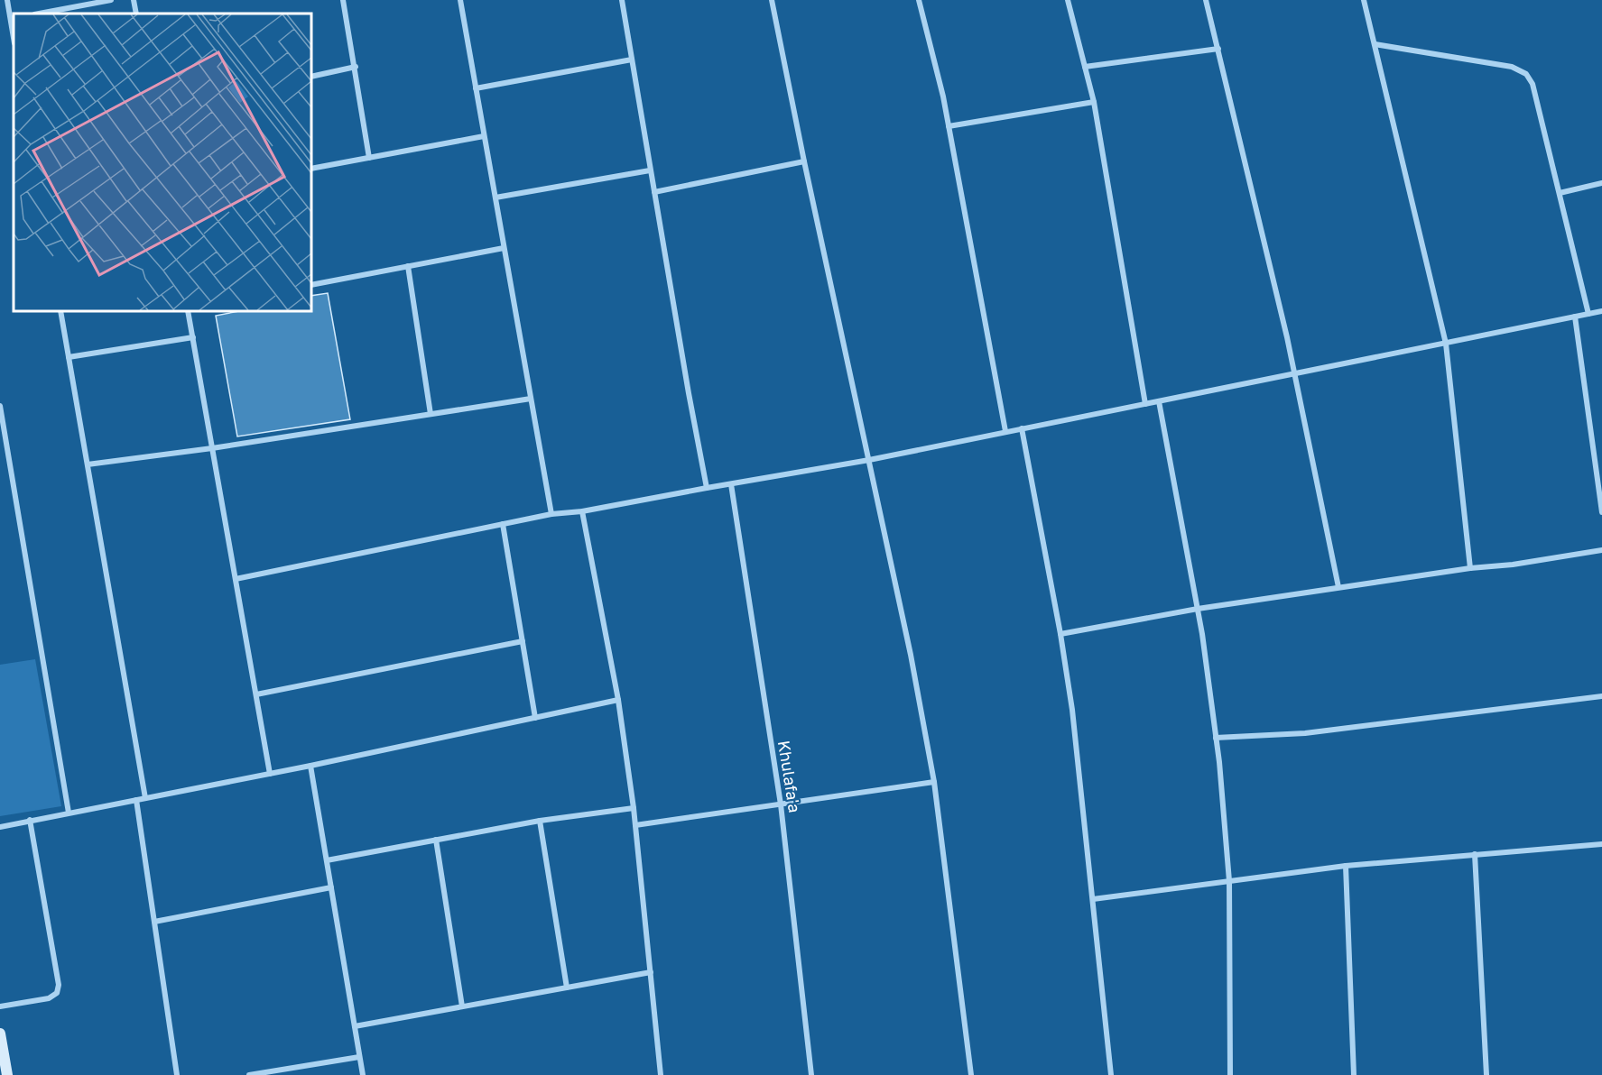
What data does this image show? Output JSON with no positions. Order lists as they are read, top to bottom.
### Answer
{
  "streets": {
    "street": ["Khulafa'a"]
  }
}
